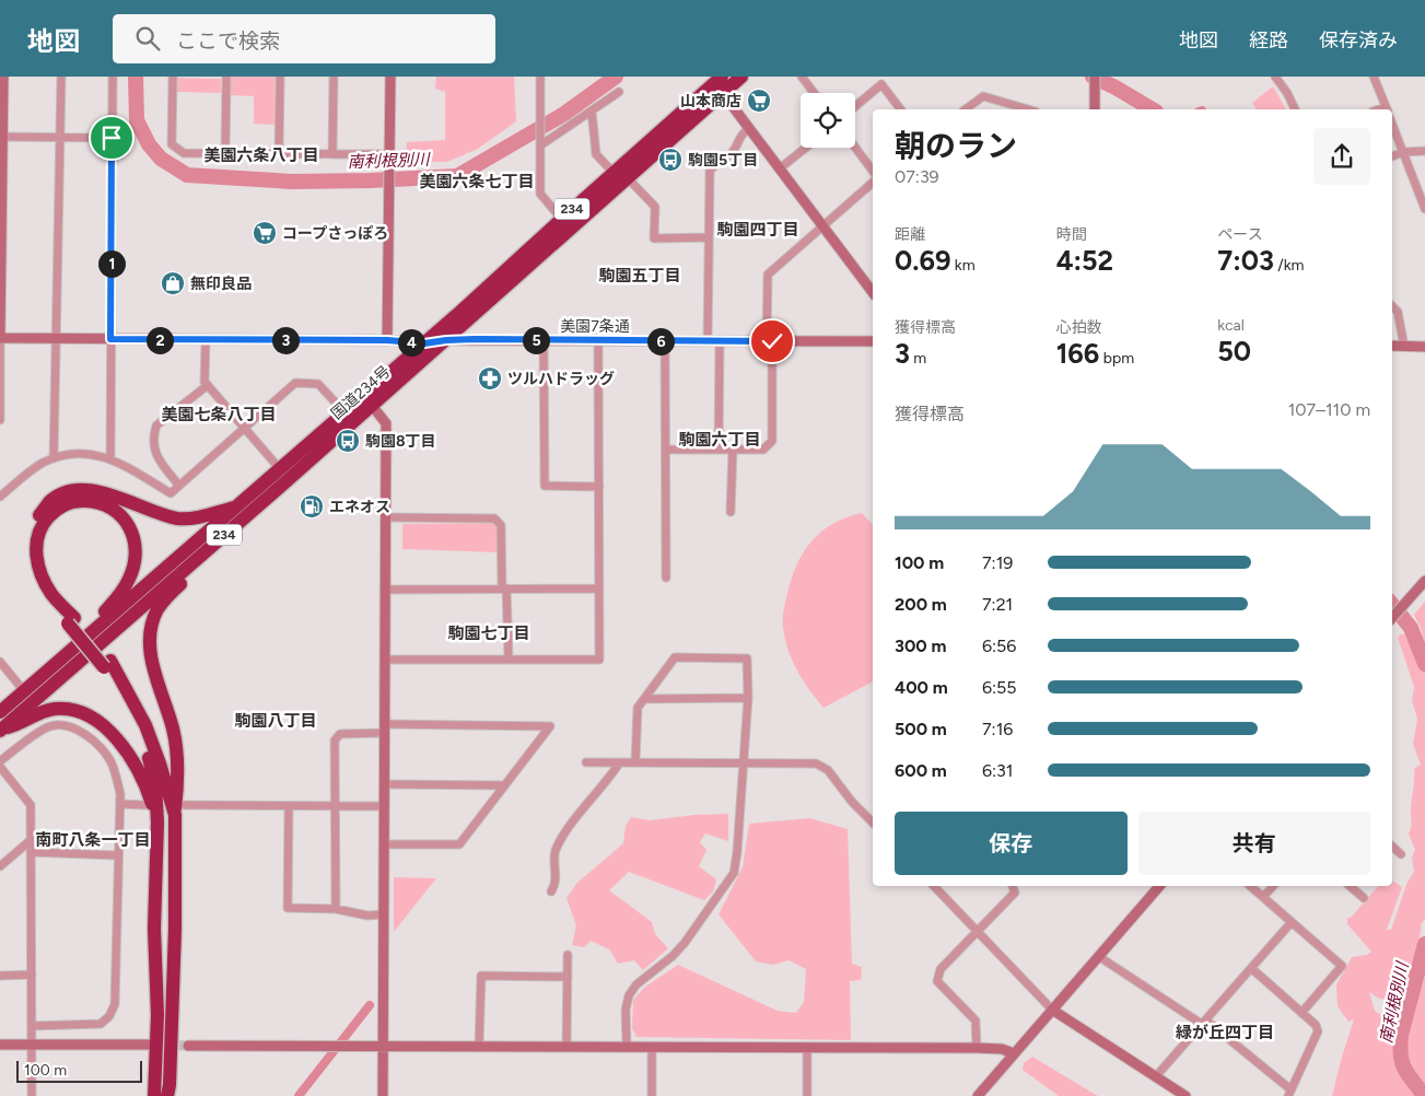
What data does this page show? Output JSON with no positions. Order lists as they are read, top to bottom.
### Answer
{
  "streets": {
    "highway": ["234", "国道234号"],
    "street": ["美園7条通"]
  },
  "crossings": [
    ["美園7条通", "国道234号"]
  ],
  "districts": [
    "美園六条八丁目",
    "美園六条七丁目",
    "駒園四丁目",
    "駒園五丁目",
    "美園七条八丁目",
    "駒園六丁目",
    "駒園七丁目",
    "駒園八丁目",
    "南町八条一丁目",
    "緑が丘四丁目"
  ],
  "water": ["南利根別川"],
  "places": {
    "supermarket": ["山本商店", "コープさっぽろ"],
    "bus stop": ["駒園5丁目", "駒園8丁目"],
    "shop": ["無印良品"],
    "pharmacy": ["ツルハドラッグ"],
    "fuel station": ["エネオス"]
  },
  "scale_bar": "100 m",
  "page": {
    "header": "地図",
    "search": "ここで検索",
    "nav": ["地図", "経路", "保存済み"],
    "heading": ["朝のラン", "07:39"],
    "stats": [
      ["距離", "0.69 km"],
      ["時間", "4:52"],
      ["ペース", "7:03 /km"],
      ["獲得標高", "3 m"],
      ["心拍数", "166 bpm"],
      ["kcal", "50"]
    ],
    "pins": [
      "1",
      "2",
      "3",
      "5",
      "6",
      "4"
    ],
    "chart": ["獲得標高", "107–110 m"],
    "list": [
      {
        "name": "100 m",
        "note": "7:19"
      },
      {
        "name": "200 m",
        "note": "7:21"
      },
      {
        "name": "300 m",
        "note": "6:56"
      },
      {
        "name": "400 m",
        "note": "6:55"
      },
      {
        "name": "500 m",
        "note": "7:16"
      },
      {
        "name": "600 m",
        "note": "6:31"
      }
    ],
    "buttons": ["保存", "共有"],
    "scale": "100 m"
  }
}
